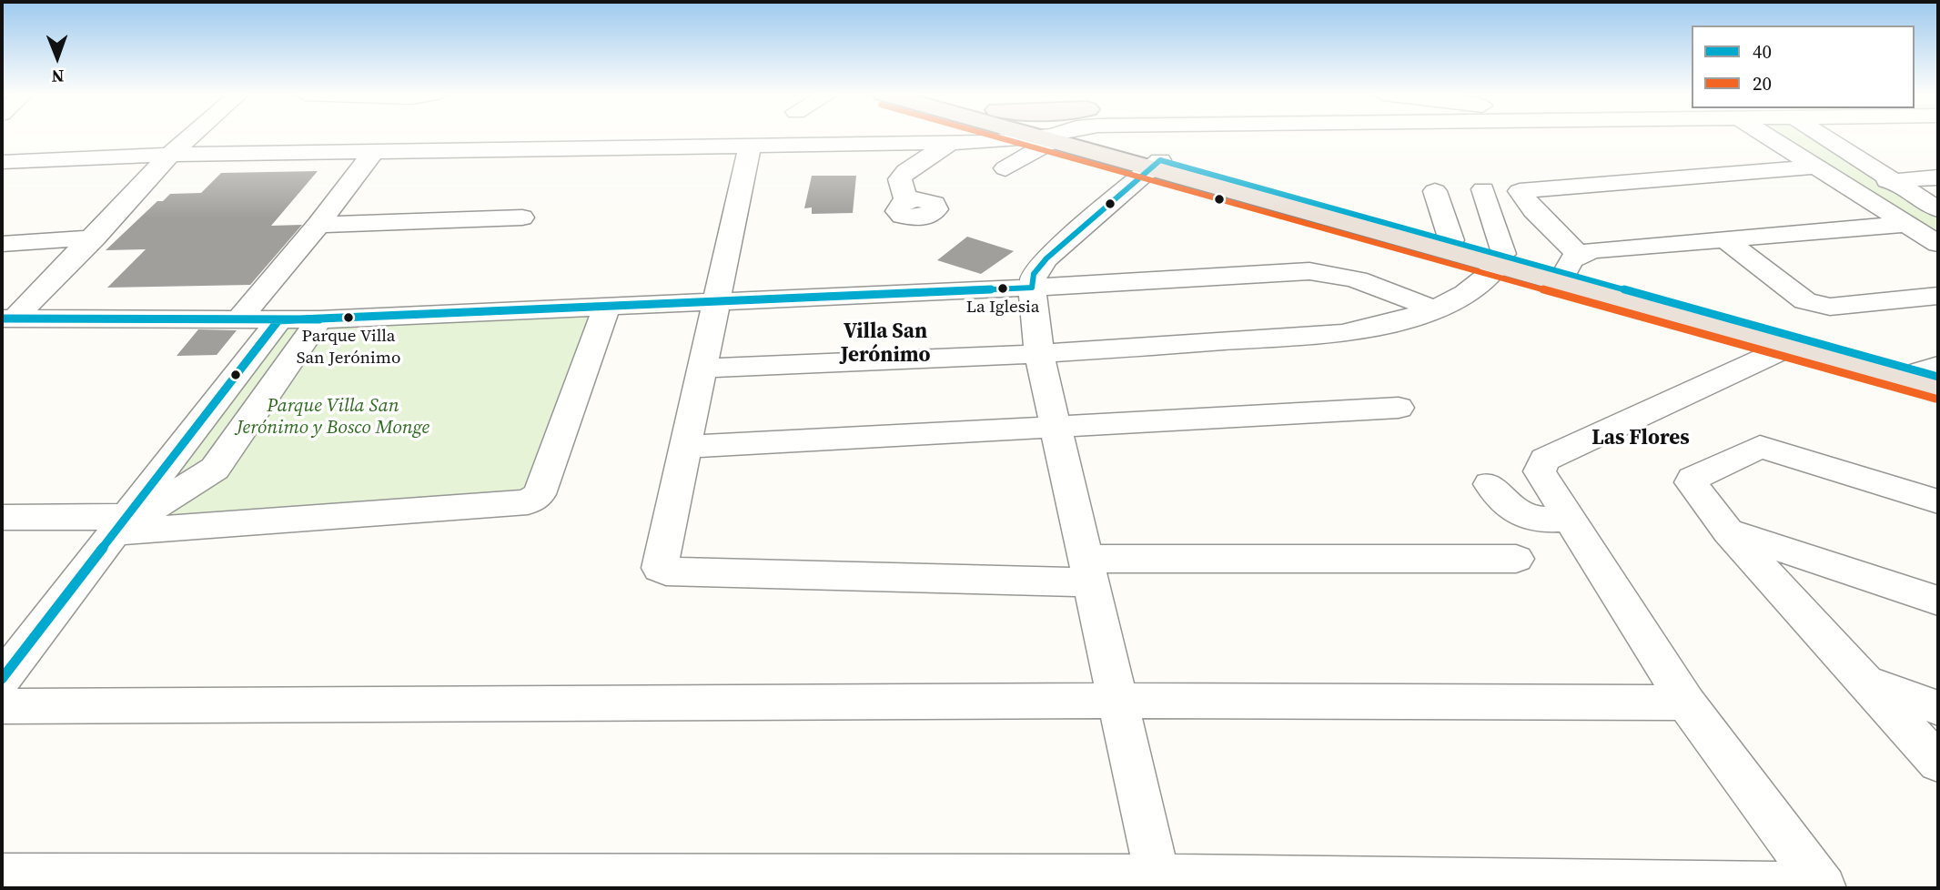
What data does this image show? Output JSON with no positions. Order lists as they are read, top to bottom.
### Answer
{
  "districts": ["Villa San Jerónimo", "Las Flores"],
  "parks": ["Parque Villa San Jerónimo y Bosco Monge"],
  "places": ["La Iglesia", "Parque Villa San Jerónimo"],
  "lines": ["transit line 20", "transit line 40"],
  "legend": ["40", "20"],
  "north": "bottom"
}
